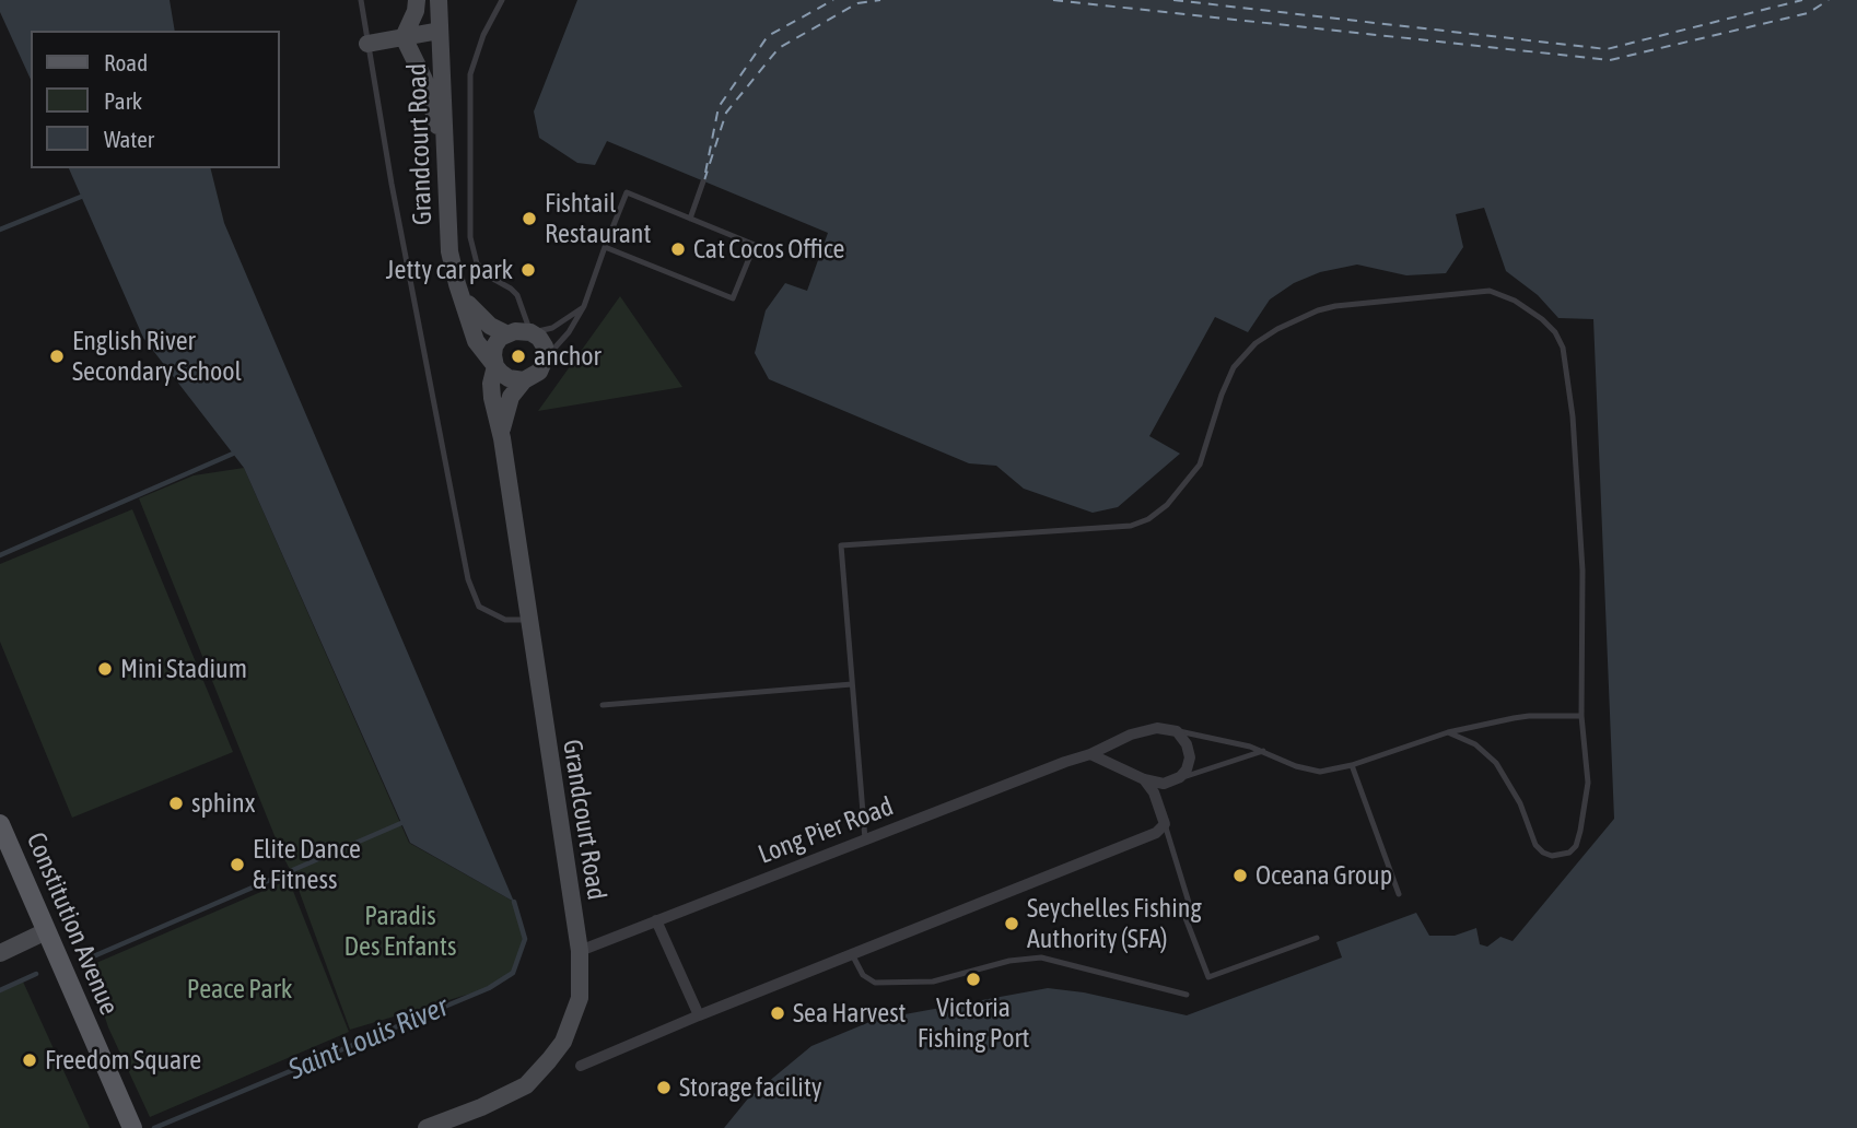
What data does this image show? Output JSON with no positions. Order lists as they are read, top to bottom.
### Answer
{
  "streets": {
    "main road": ["Constitution Avenue"],
    "street": ["Grandcourt Road", "Long Pier Road"]
  },
  "crossings": [
    ["Grandcourt Road", "Long Pier Road"]
  ],
  "water": ["Saint Louis River"],
  "parks": ["Paradis Des Enfants", "Peace Park"],
  "places": [
    "Fishtail Restaurant",
    "Cat Cocos Office",
    "Jetty car park",
    "English River Secondary School",
    "anchor",
    "Mini Stadium",
    "sphinx",
    "Elite Dance & Fitness",
    "Oceana Group",
    "Seychelles Fishing Authority (SFA)",
    "Victoria Fishing Port",
    "Sea Harvest",
    "Freedom Square",
    "Storage facility"
  ],
  "legend": ["Road", "Park", "Water"]
}
